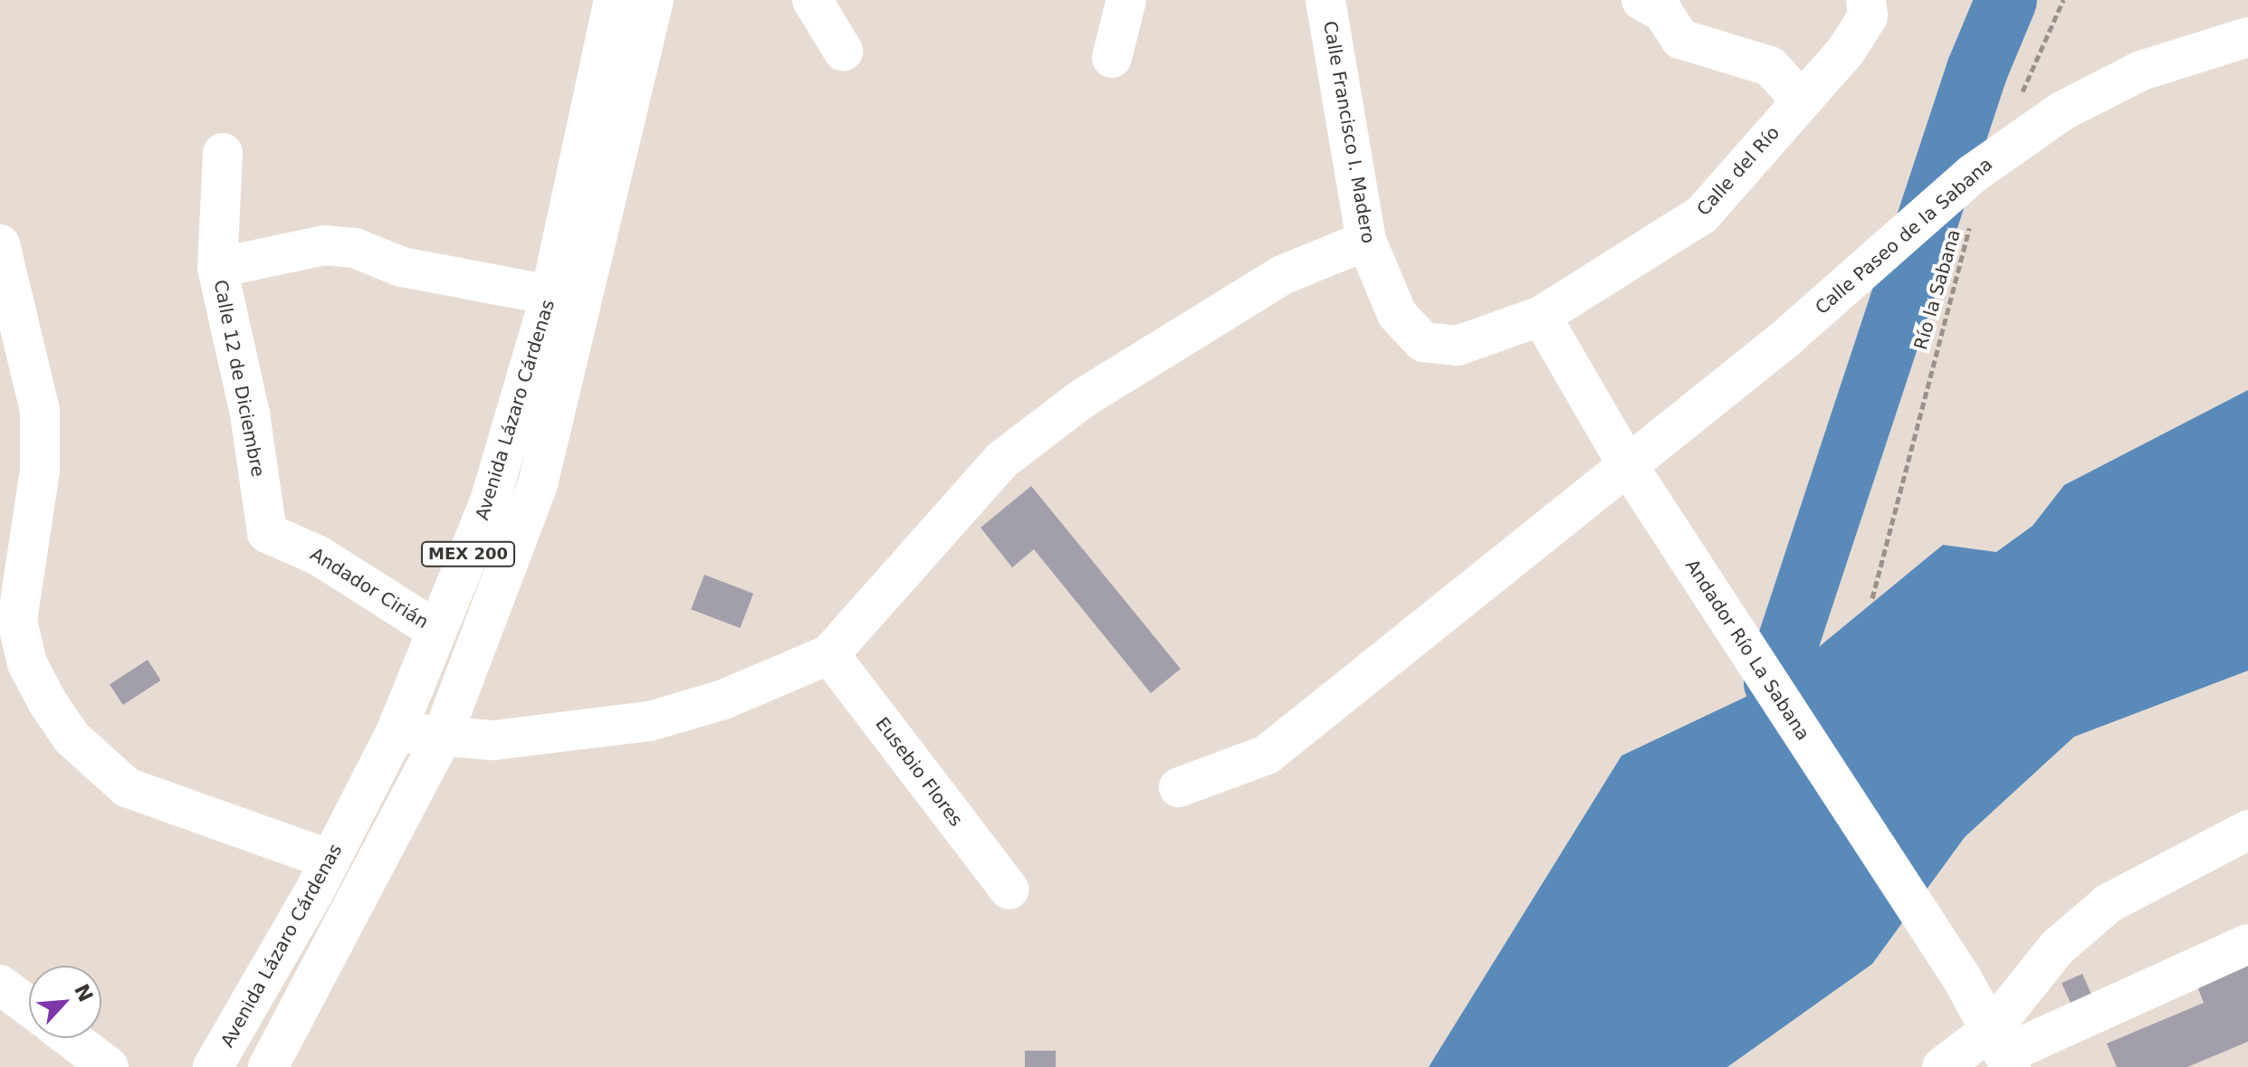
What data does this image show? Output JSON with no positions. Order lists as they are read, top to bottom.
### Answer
{
  "streets": {
    "street": [
      "Calle Francisco I. Madero",
      "Calle del Río",
      "Calle Paseo de la Sabana",
      "Calle 12 de Diciembre",
      "Avenida Lázaro Cárdenas",
      "MEX 200",
      "Andador Cirián",
      "Andador Río La Sabana",
      "Eusebio Flores"
    ],
    "path": ["Río la Sabana"]
  },
  "crossings": [
    ["Calle Francisco I. Madero", "Calle del Río"],
    ["Calle Francisco I. Madero", "Andador Río La Sabana"],
    ["Calle del Río", "Andador Río La Sabana"],
    ["Calle Paseo de la Sabana", "Andador Río La Sabana"],
    ["Calle 12 de Diciembre", "Avenida Lázaro Cárdenas"],
    ["Calle 12 de Diciembre", "Andador Cirián"],
    ["Avenida Lázaro Cárdenas", "Andador Cirián"]
  ],
  "north": "top right"
}
